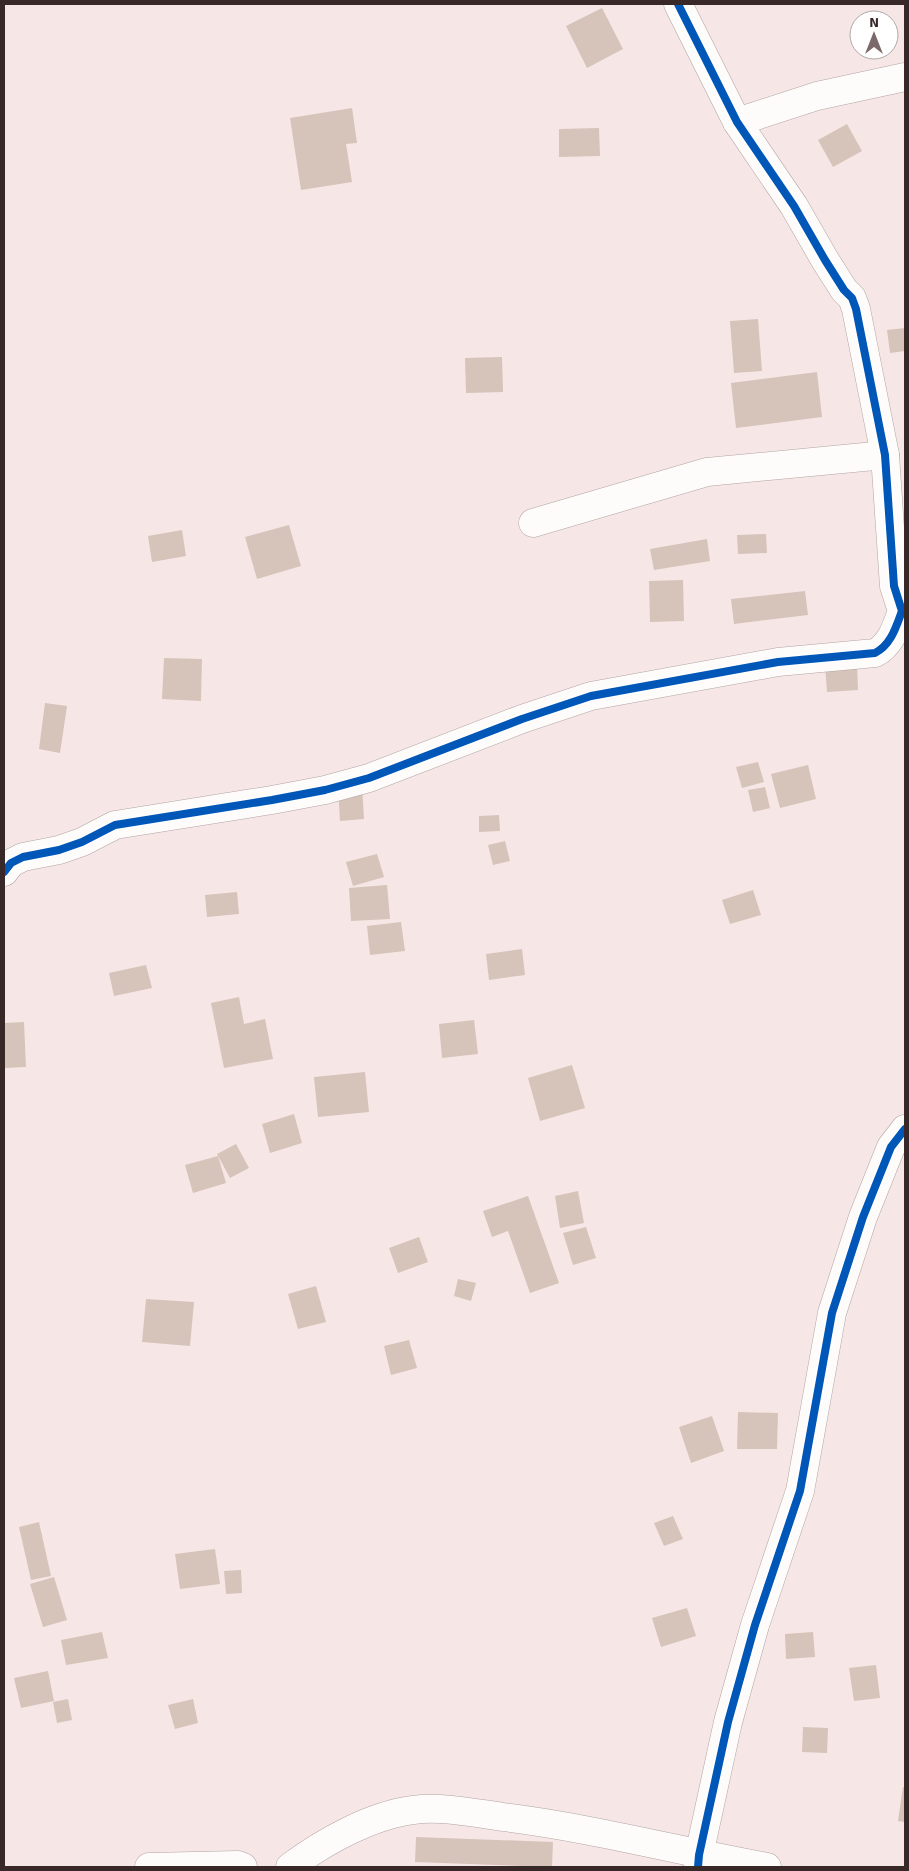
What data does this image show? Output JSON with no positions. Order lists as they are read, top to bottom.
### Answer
{
  "north": "top"
}
